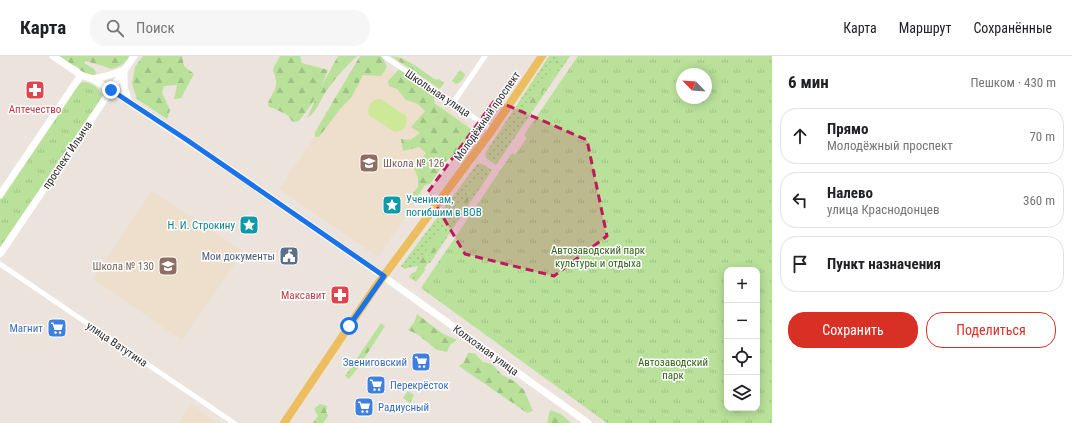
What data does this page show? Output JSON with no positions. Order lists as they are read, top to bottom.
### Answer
{
  "streets": {
    "main road": ["Молодёжный проспект", "проспект Ильича", "Колхозная улица"],
    "street": ["Школьная улица", "улица Ватутина"]
  },
  "crossings": [
    ["Школьная улица", "Молодёжный проспект"],
    ["Молодёжный проспект", "Колхозная улица"],
    ["проспект Ильича", "Колхозная улица"]
  ],
  "parks": ["Автозаводский парк культуры и отдыха", "Автозаводский парк"],
  "places": {
    "pharmacy": ["Аптечество", "Максавит"],
    "school or university": ["Школа № 126", "Школа № 130"],
    "place": ["Ученикам, погибшим в ВОВ", "Н. И. Строкину"],
    "public building": ["Мои документы"],
    "supermarket": [
      "Магнит",
      "Звениговский",
      "Перекрёсток",
      "Радиусный"
    ]
  },
  "north": "top left",
  "page": {
    "header": "Карта",
    "search": "Поиск",
    "nav": ["Карта", "Маршрут", "Сохранённые"],
    "heading": ["6 мин", "Пешком · 430 m"],
    "list": [
      ["Прямо", "Молодёжный проспект", "70 m"],
      ["Налево", "улица Краснодонцев", "360 m"],
      "Пункт назначения"
    ],
    "map_buttons": ["+", "−"],
    "buttons": ["Сохранить", "Поделиться"]
  }
}
